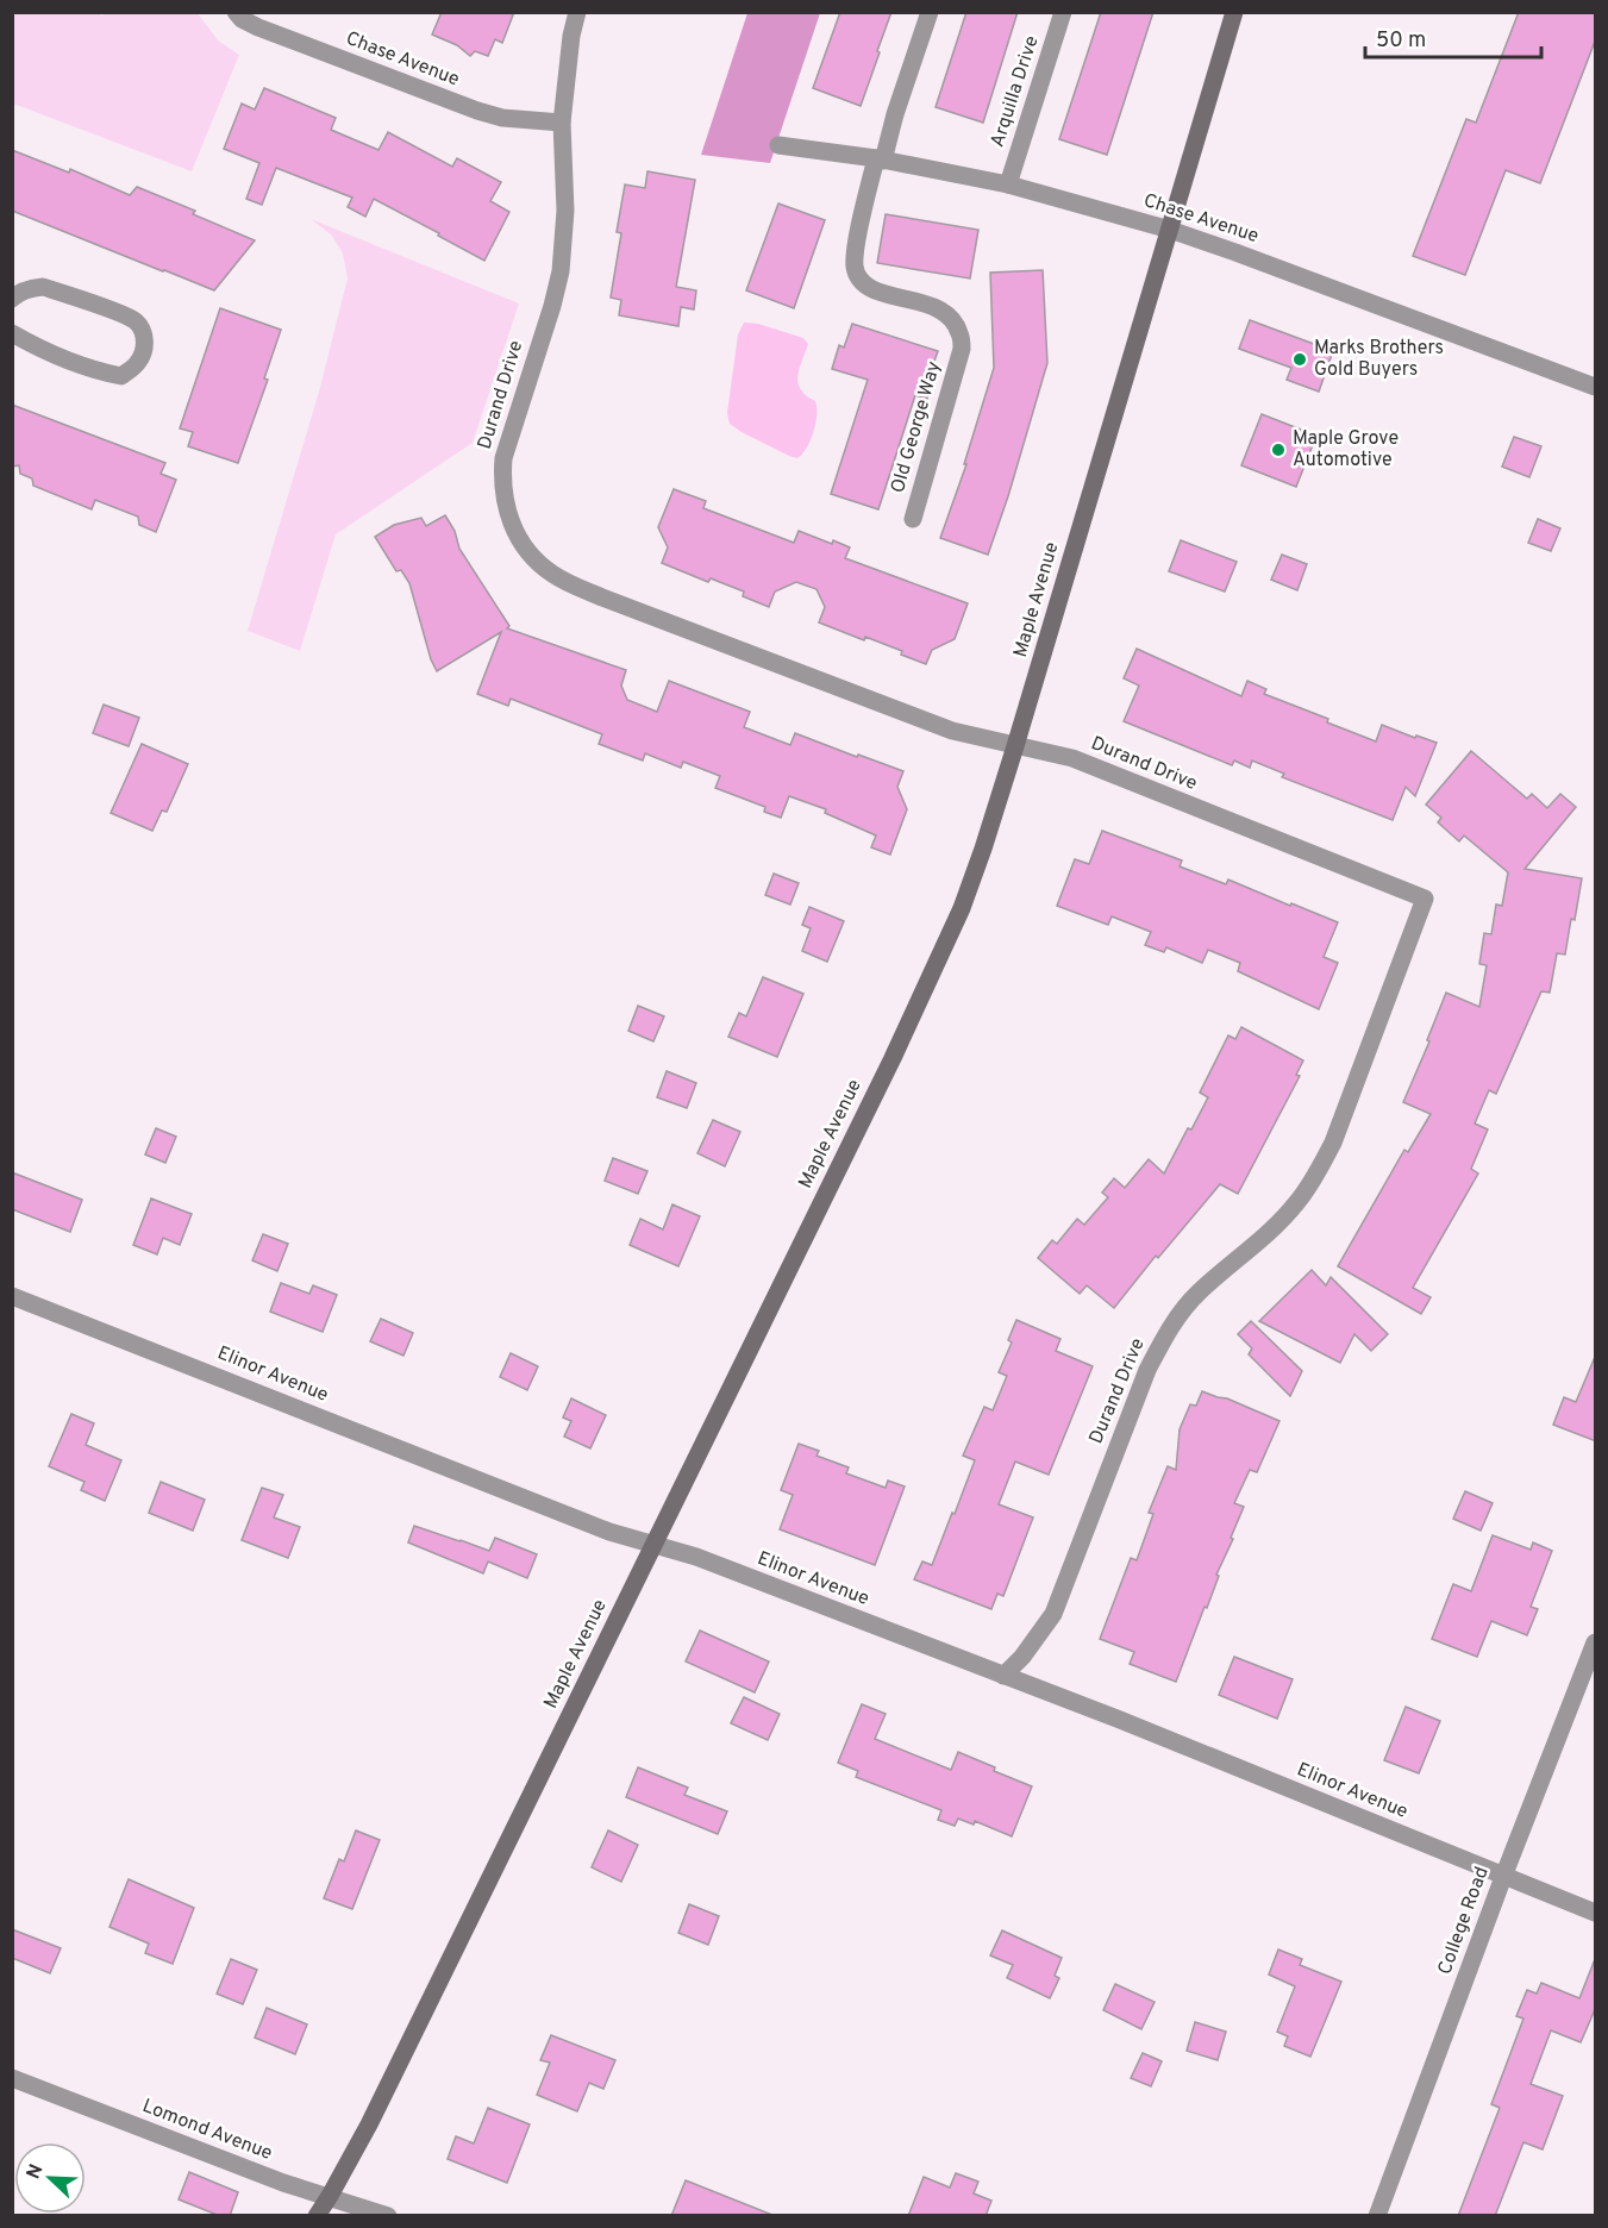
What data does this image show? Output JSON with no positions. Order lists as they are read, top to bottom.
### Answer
{
  "streets": {
    "main road": ["Maple Avenue"],
    "street": [
      "Chase Avenue",
      "Arquilla Drive",
      "Durand Drive",
      "Old George Way",
      "Elinor Avenue",
      "College Road",
      "Lomond Avenue"
    ]
  },
  "crossings": [
    ["Chase Avenue", "Arquilla Drive"],
    ["Chase Avenue", "Durand Drive"],
    ["Chase Avenue", "Old George Way"],
    ["Chase Avenue", "Maple Avenue"],
    ["Durand Drive", "Maple Avenue"],
    ["Durand Drive", "Elinor Avenue"],
    ["Maple Avenue", "Elinor Avenue"],
    ["Maple Avenue", "Lomond Avenue"],
    ["Elinor Avenue", "College Road"]
  ],
  "places": ["Marks Brothers Gold Buyers", "Maple Grove Automotive"],
  "scale_bar": "50 m",
  "north": "top left"
}
